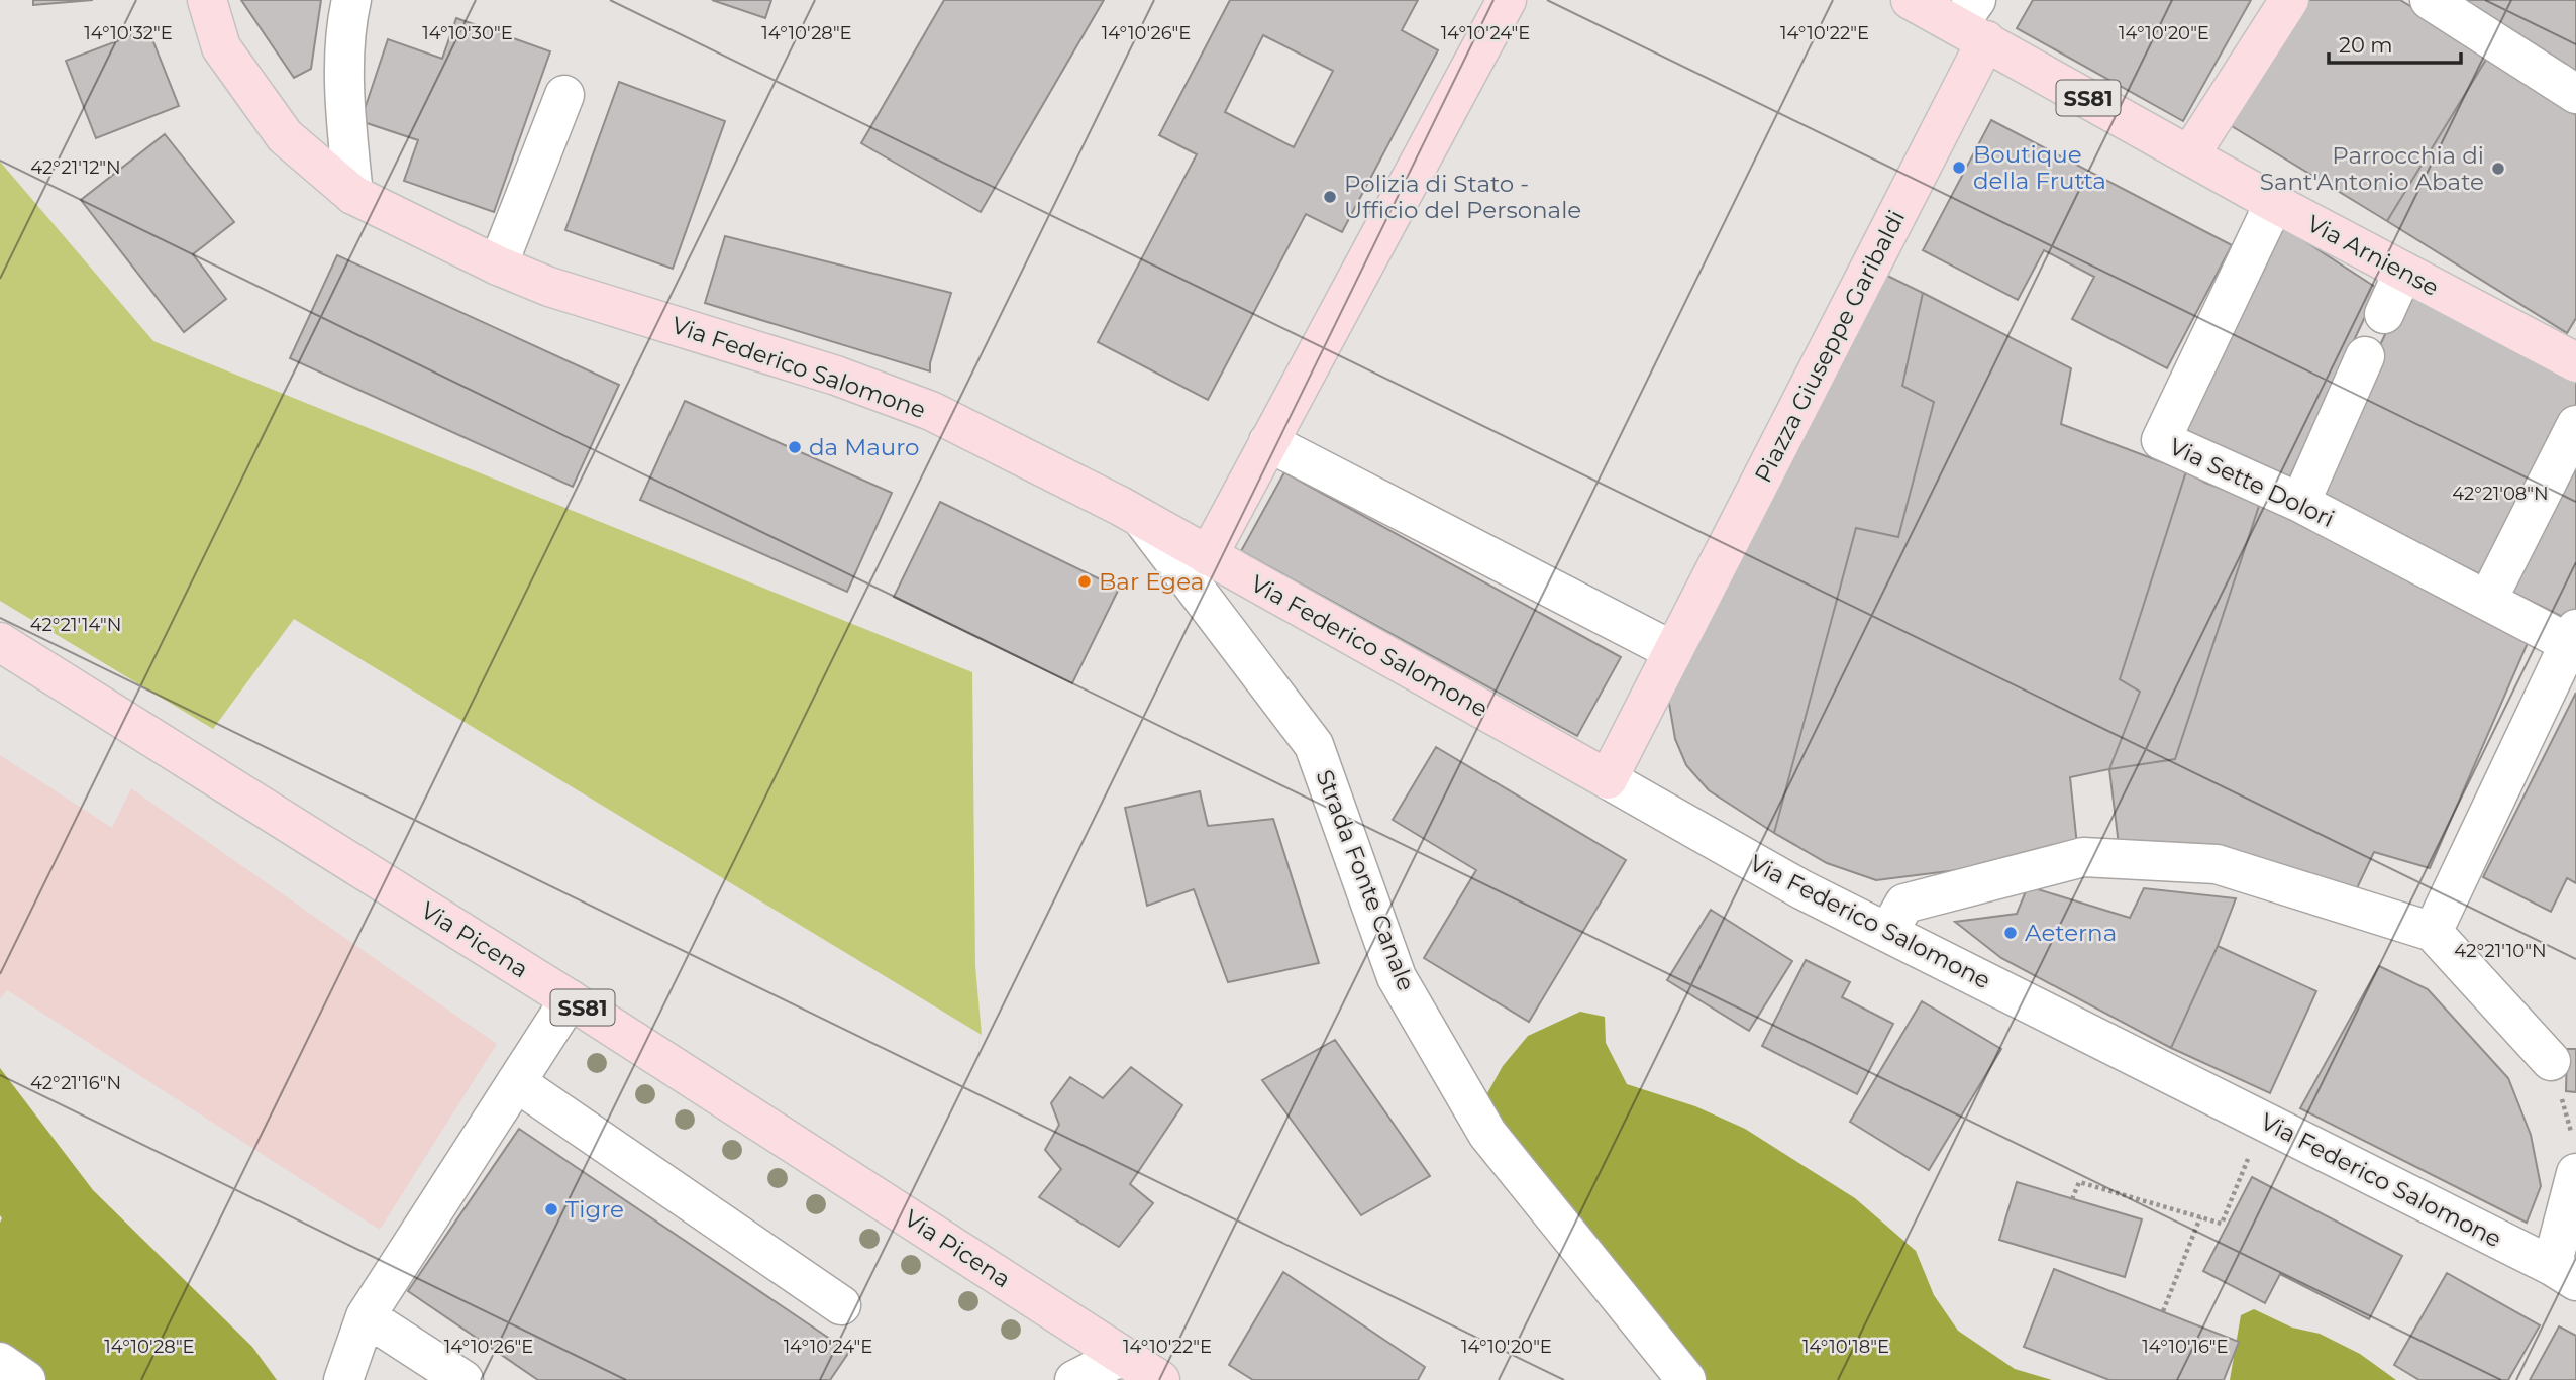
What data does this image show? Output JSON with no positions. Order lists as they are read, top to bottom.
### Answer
{
  "streets": {
    "main road": [
      "SS81",
      "Via Arniense",
      "Piazza Giuseppe Garibaldi",
      "Via Federico Salomone",
      "Via Picena"
    ],
    "street": ["Via Sette Dolori", "Strada Fonte Canale"]
  },
  "crossings": [
    ["SS81", "Via Arniense"],
    ["SS81", "Piazza Giuseppe Garibaldi"],
    ["Via Arniense", "Piazza Giuseppe Garibaldi"],
    ["Via Arniense", "Via Sette Dolori"],
    ["Piazza Giuseppe Garibaldi", "Via Federico Salomone"],
    ["Via Federico Salomone", "Strada Fonte Canale"]
  ],
  "places": [
    "Boutique della Frutta",
    "Parrocchia di Sant'Antonio Abate",
    "Polizia di Stato - Ufficio del Personale",
    "da Mauro",
    "Bar Egea",
    "Aeterna",
    "Tigre"
  ],
  "scale_bar": "20 m",
  "coordinates": [
    "14°10'32\"E",
    "14°10'30\"E",
    "14°10'28\"E",
    "14°10'26\"E",
    "14°10'24\"E",
    "14°10'22\"E",
    "14°10'20\"E",
    "42°21'12\"N",
    "42°21'08\"N",
    "42°21'14\"N",
    "42°21'10\"N",
    "42°21'16\"N",
    "14°10'18\"E",
    "14°10'16\"E"
  ]
}
